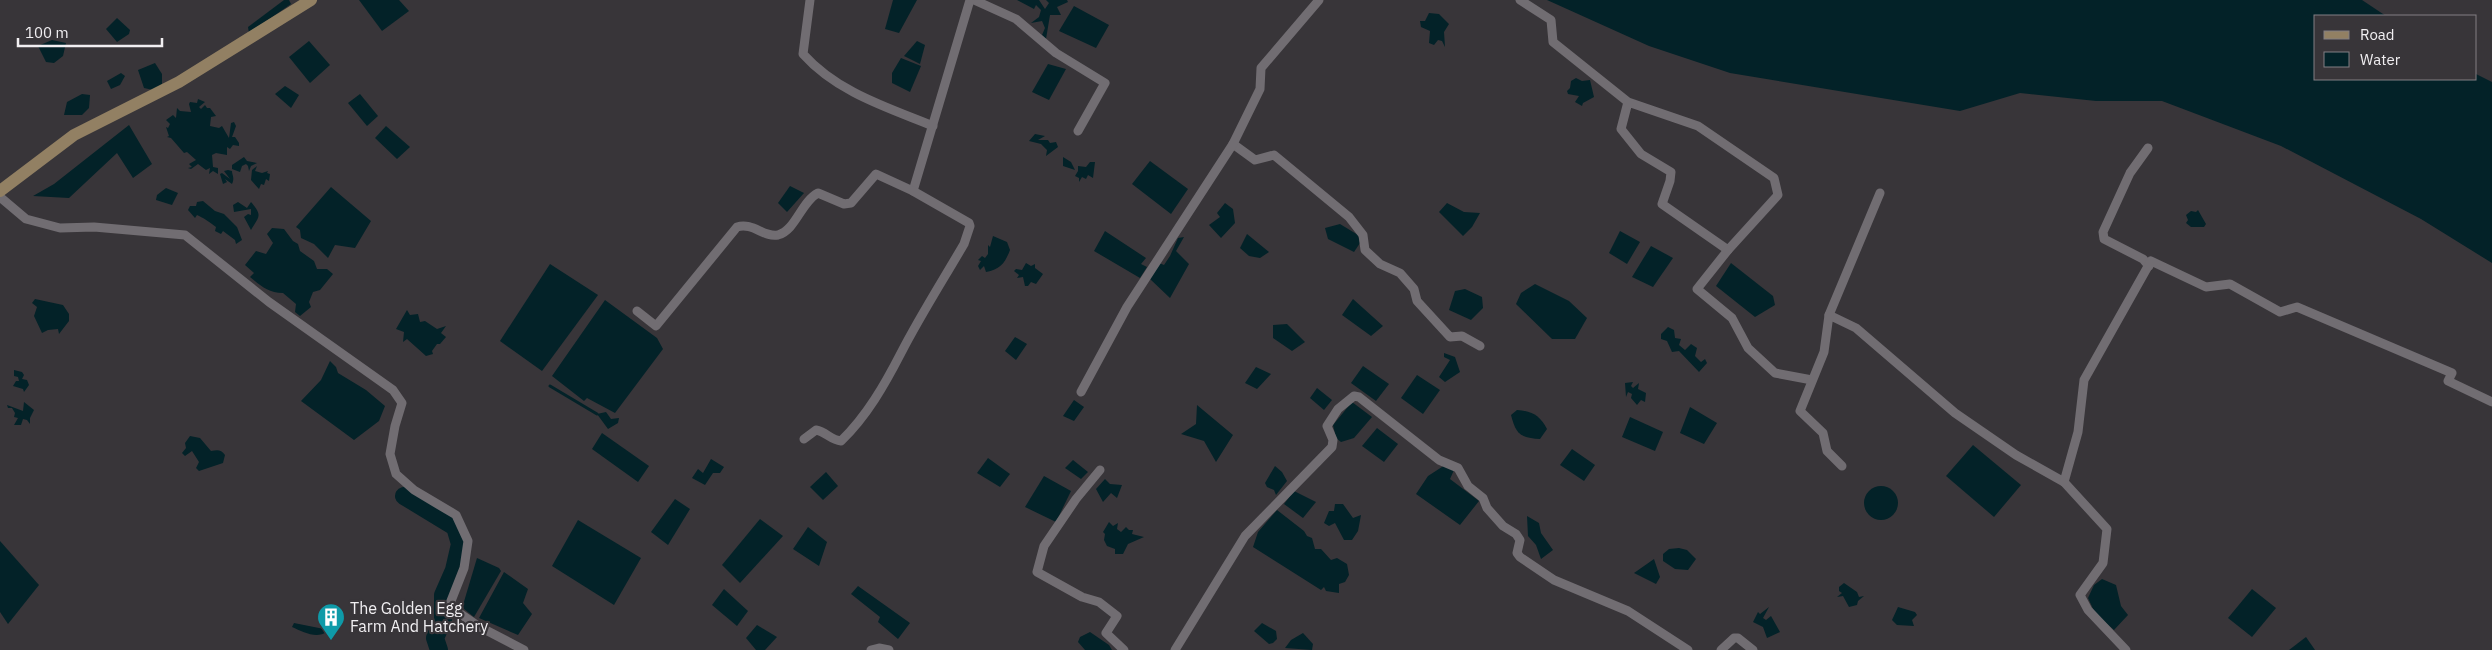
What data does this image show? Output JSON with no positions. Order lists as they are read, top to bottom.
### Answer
{
  "places": {
    "building": ["The Golden Egg Farm And Hatchery"]
  },
  "legend": ["Road", "Water"],
  "scale_bar": "100 m"
}
